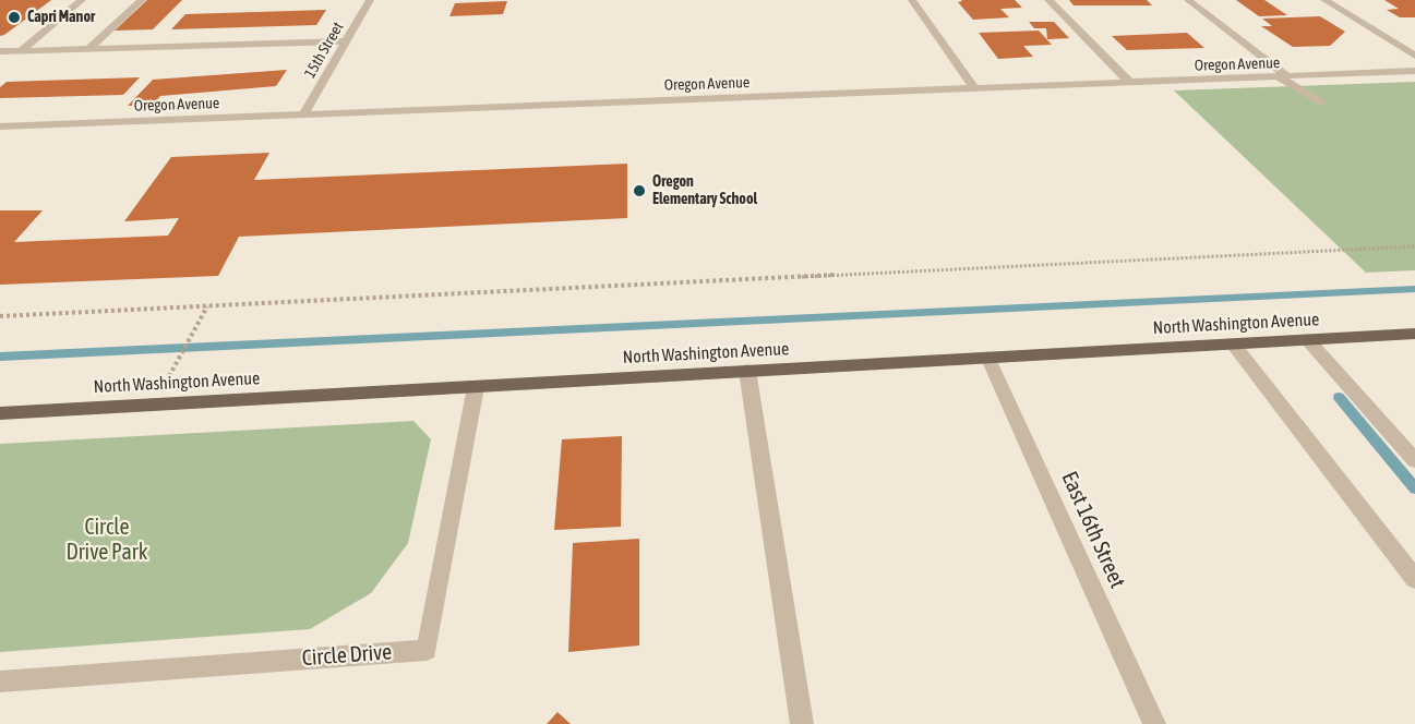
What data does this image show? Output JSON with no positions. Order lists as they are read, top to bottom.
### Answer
{
  "streets": {
    "main road": ["North Washington Avenue"],
    "street": [
      "15th Street",
      "Oregon Avenue",
      "East 16th Street",
      "Circle Drive"
    ]
  },
  "crossings": [
    ["15th Street", "Oregon Avenue"],
    ["North Washington Avenue", "East 16th Street"],
    ["North Washington Avenue", "Circle Drive"]
  ],
  "parks": ["Circle Drive Park"],
  "places": ["Capri Manor", "Oregon Elementary School"]
}
